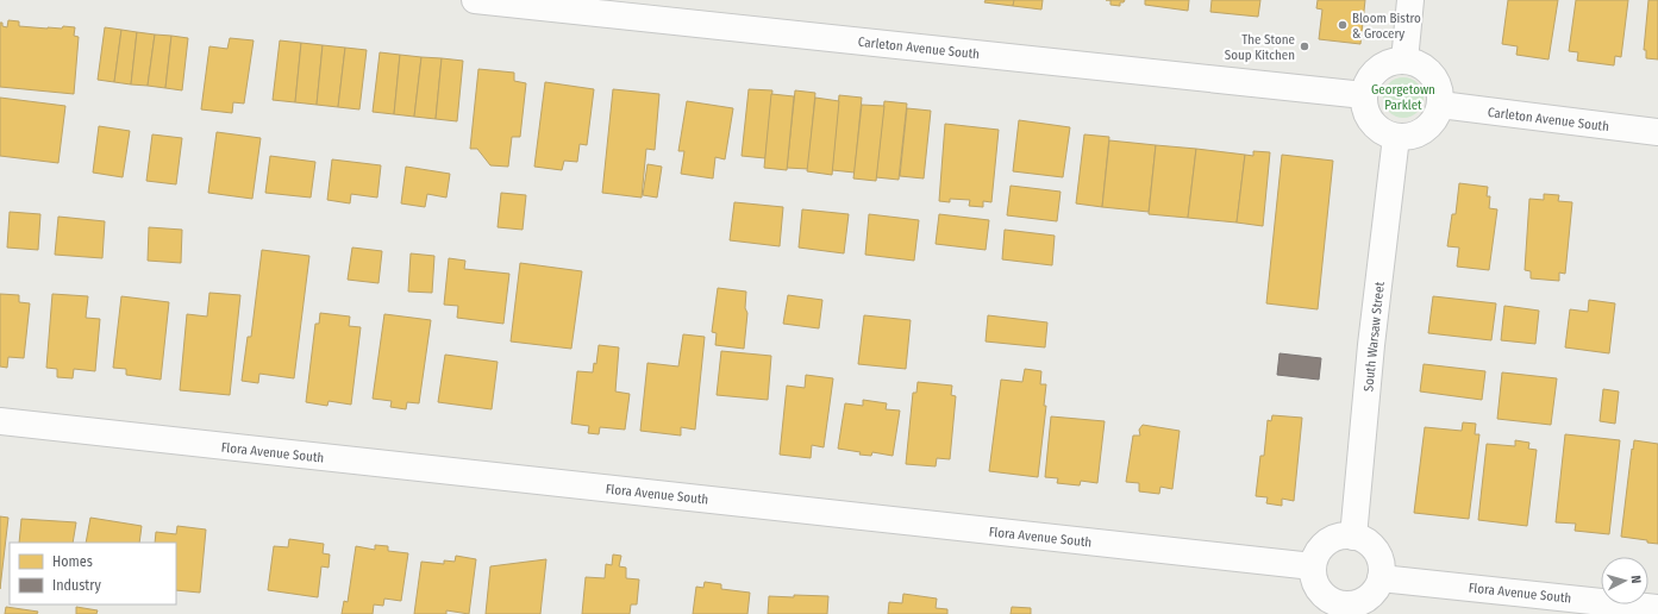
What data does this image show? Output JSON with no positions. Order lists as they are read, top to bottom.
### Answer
{
  "streets": {
    "street": ["Carleton Avenue South", "South Warsaw Street", "Flora Avenue South"]
  },
  "crossings": [
    ["Carleton Avenue South", "South Warsaw Street"],
    ["South Warsaw Street", "Flora Avenue South"]
  ],
  "parks": ["Georgetown Parklet"],
  "places": ["Bloom Bistro & Grocery", "The Stone Soup Kitchen"],
  "legend": ["Homes", "Industry"],
  "north": "right"
}
